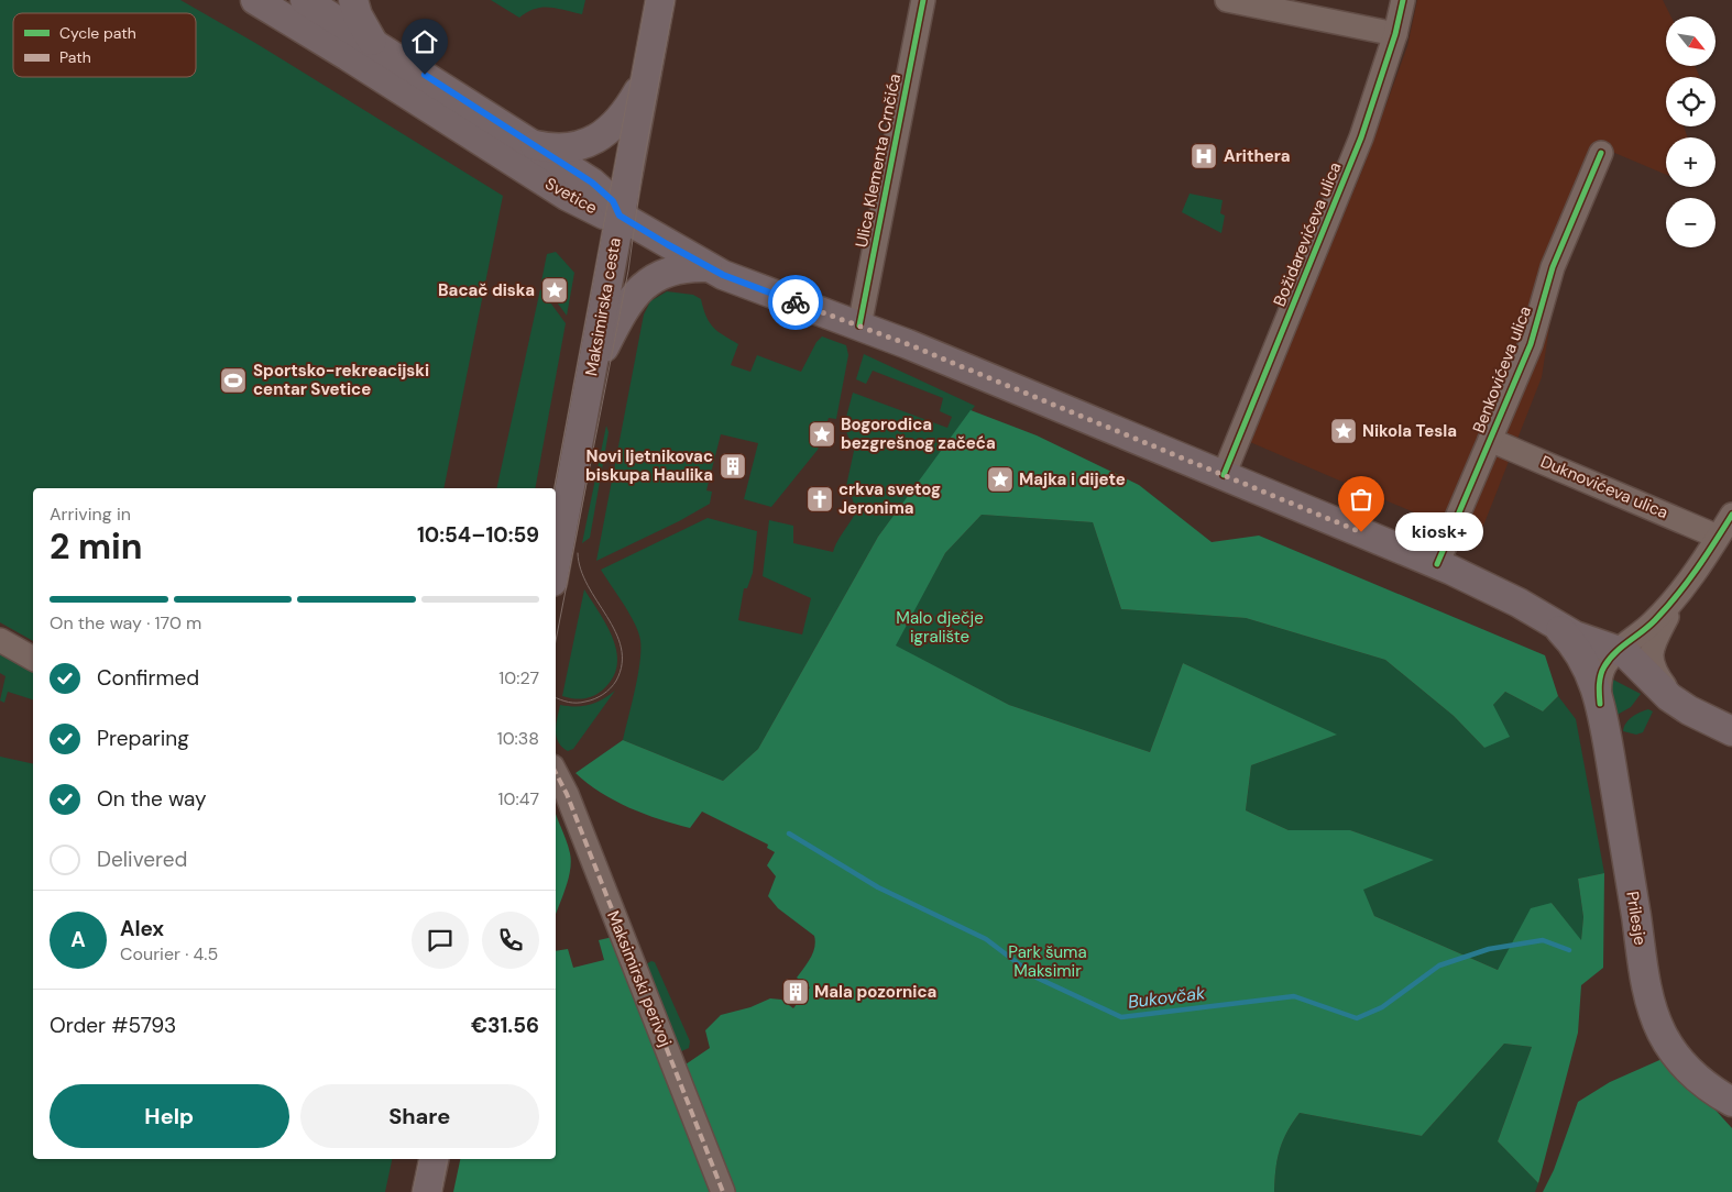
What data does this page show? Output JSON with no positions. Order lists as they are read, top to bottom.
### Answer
{
  "streets": {
    "main road": ["Svetice", "Maksimirska cesta", "Prilesje"],
    "street": [
      "Ulica Klementa Crnčića",
      "Božidarevićeva ulica",
      "Benkovićeva ulica",
      "Duknovićeva ulica",
      "Maksimirski perivoj"
    ]
  },
  "crossings": [
    ["Svetice", "Maksimirska cesta"],
    ["Benkovićeva ulica", "Duknovićeva ulica"]
  ],
  "water": ["Bukovčak"],
  "parks": ["Malo dječje igralište", "Park šuma Maksimir"],
  "places": {
    "hospital": ["Arithera"],
    "place": [
      "Bacač diska",
      "Nikola Tesla",
      "Bogorodica bezgrešnog začeća",
      "Majka i dijete"
    ],
    "sports": ["Sportsko-rekreacijski centar Svetice"],
    "building": ["Novi ljetnikovac biskupa Haulika", "Mala pozornica"],
    "church": ["crkva svetog Jeronima"],
    "other": ["kiosk+"]
  },
  "legend": ["Cycle path", "Path"],
  "north": "bottom right",
  "page": {
    "map_buttons": ["+", "−"],
    "heading": ["2 min", "Arriving in", "10:54–10:59"],
    "panel": [
      "Alex",
      "Courier · 4.5",
      "Order #5793",
      "€31.56"
    ],
    "bubble": "kiosk+",
    "bar": "On the way · 170 m",
    "list": [
      ["Confirmed", "10:27"],
      ["Preparing", "10:38"],
      ["On the way", "10:47"],
      "Delivered"
    ],
    "round": "A",
    "buttons": ["Help", "Share"]
  }
}
